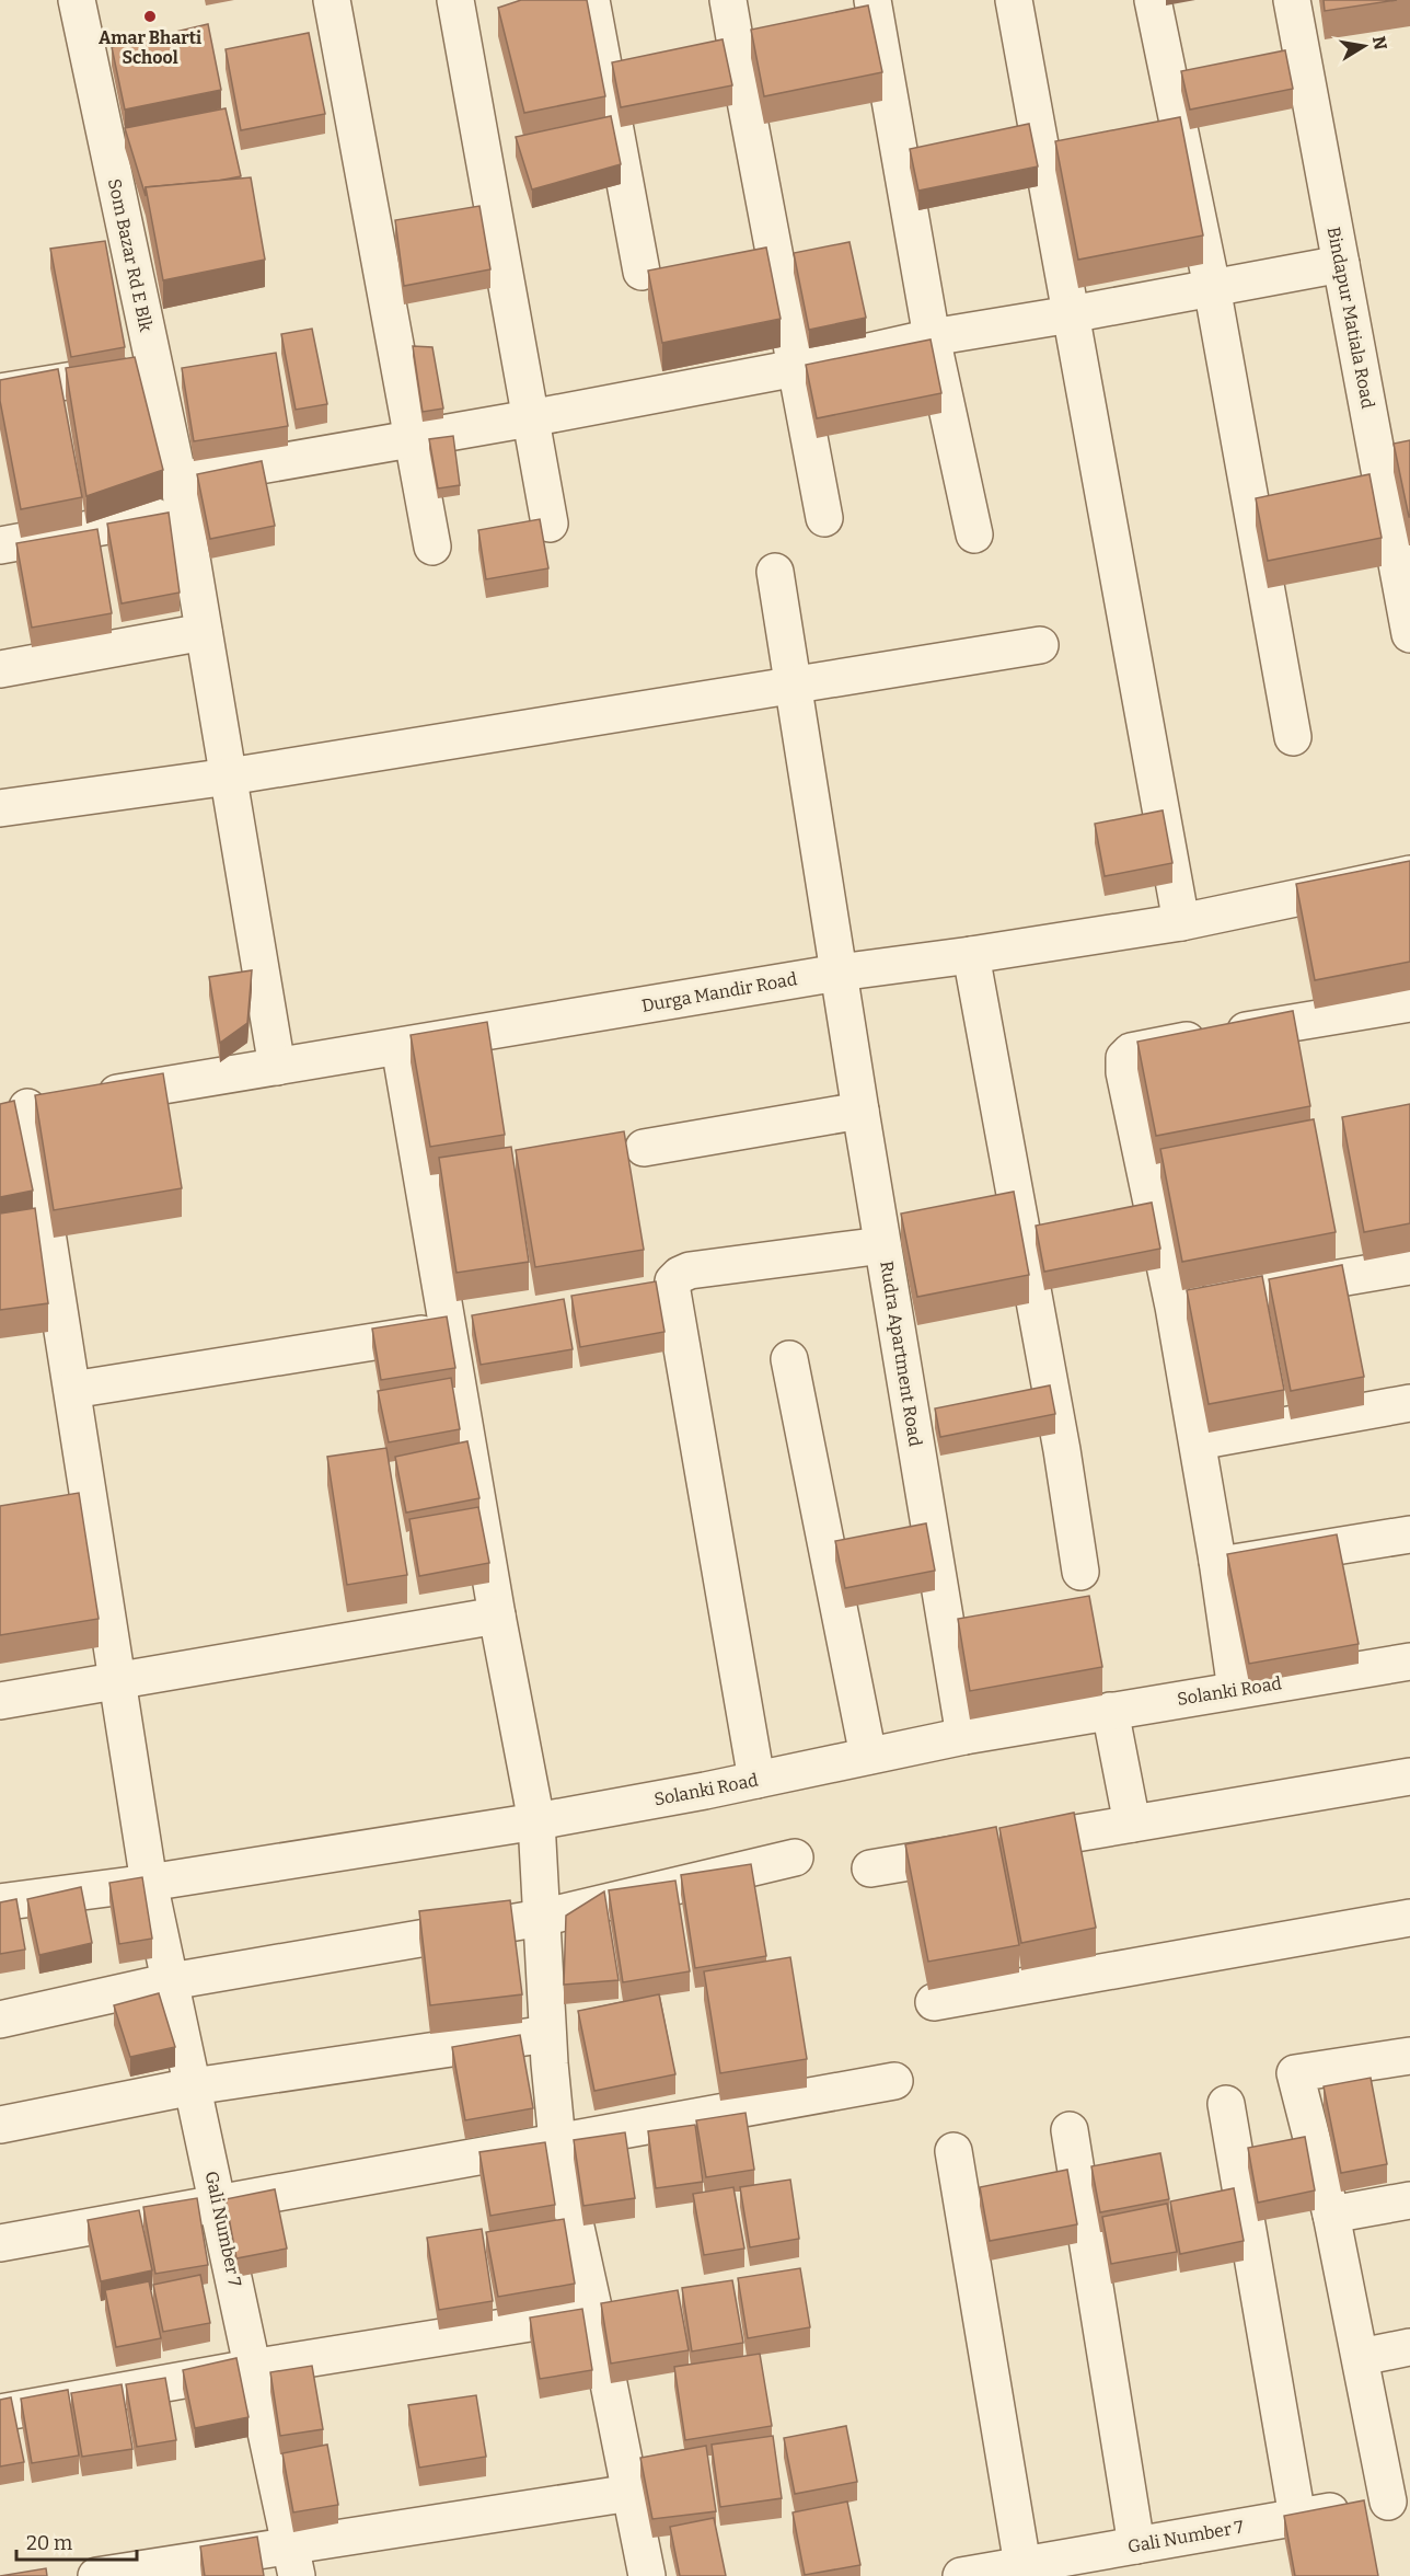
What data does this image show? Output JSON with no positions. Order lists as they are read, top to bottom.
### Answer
{
  "streets": {
    "street": [
      "Som Bazar Rd E Blk",
      "Bindapur Matiala Road",
      "Durga Mandir Road",
      "Rudra Apartment Road",
      "Solanki Road",
      "Gali Number 7"
    ]
  },
  "crossings": [
    ["Som Bazar Rd E Blk", "Durga Mandir Road"],
    ["Durga Mandir Road", "Rudra Apartment Road"],
    ["Durga Mandir Road", "Gali Number 7"],
    ["Rudra Apartment Road", "Solanki Road"],
    ["Solanki Road", "Gali Number 7"]
  ],
  "places": ["Amar Bharti School"],
  "scale_bar": "20 m",
  "north": "right"
}
